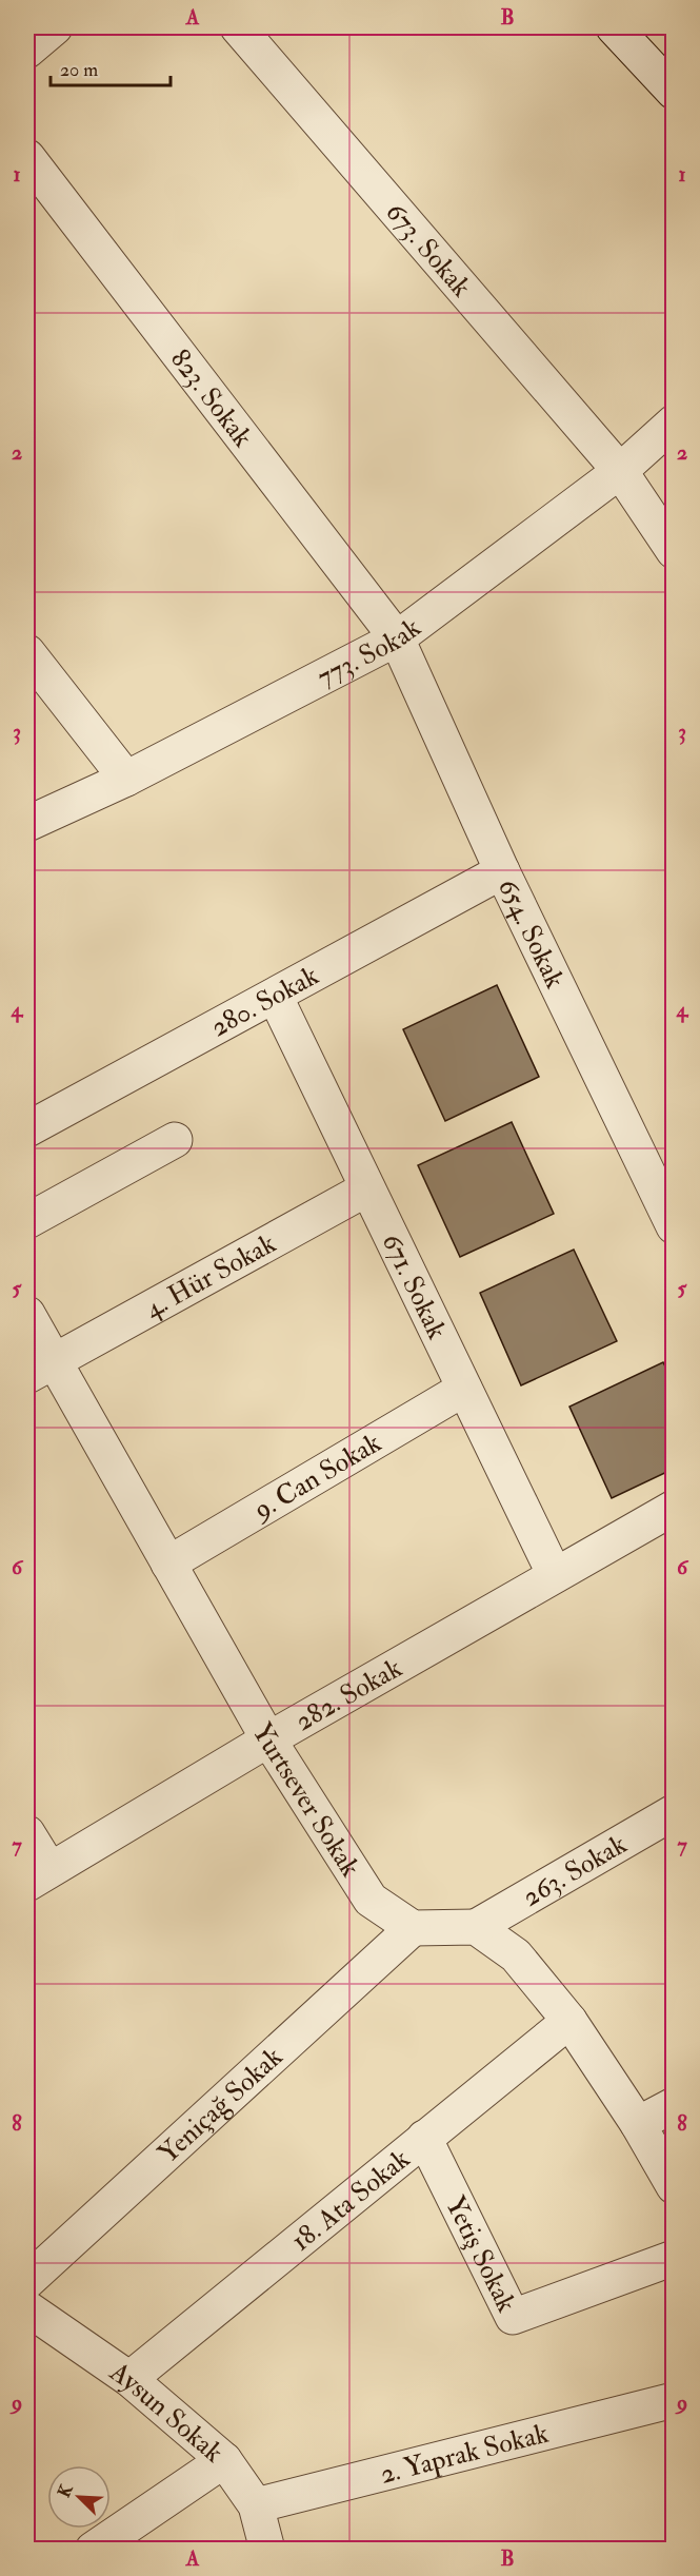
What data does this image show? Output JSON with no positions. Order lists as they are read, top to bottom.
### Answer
{
  "streets": {
    "street": [
      "673. Sokak",
      "823. Sokak",
      "773. Sokak",
      "654. Sokak",
      "280. Sokak",
      "4. Hür Sokak",
      "671. Sokak",
      "9. Can Sokak",
      "282. Sokak",
      "Yurtsever Sokak",
      "263. Sokak",
      "Yeniçağ Sokak",
      "18. Ata Sokak",
      "Yetiş Sokak",
      "Aysun Sokak",
      "2. Yaprak Sokak"
    ]
  },
  "crossings": [
    ["673. Sokak", "773. Sokak"],
    ["823. Sokak", "773. Sokak"],
    ["823. Sokak", "654. Sokak"],
    ["773. Sokak", "654. Sokak"],
    ["654. Sokak", "280. Sokak"],
    ["280. Sokak", "671. Sokak"],
    ["4. Hür Sokak", "671. Sokak"],
    ["4. Hür Sokak", "Yurtsever Sokak"],
    ["671. Sokak", "9. Can Sokak"],
    ["671. Sokak", "282. Sokak"],
    ["9. Can Sokak", "Yurtsever Sokak"],
    ["282. Sokak", "Yurtsever Sokak"],
    ["Yurtsever Sokak", "Yeniçağ Sokak"],
    ["18. Ata Sokak", "Yetiş Sokak"],
    ["18. Ata Sokak", "Aysun Sokak"],
    ["Aysun Sokak", "2. Yaprak Sokak"]
  ],
  "scale_bar": "20 m",
  "north": "top left",
  "grid": {
    "columns": ["A", "B"],
    "rows": [
      "1",
      "2",
      "3",
      "4",
      "5",
      "6",
      "7",
      "8",
      "9"
    ]
  }
}
